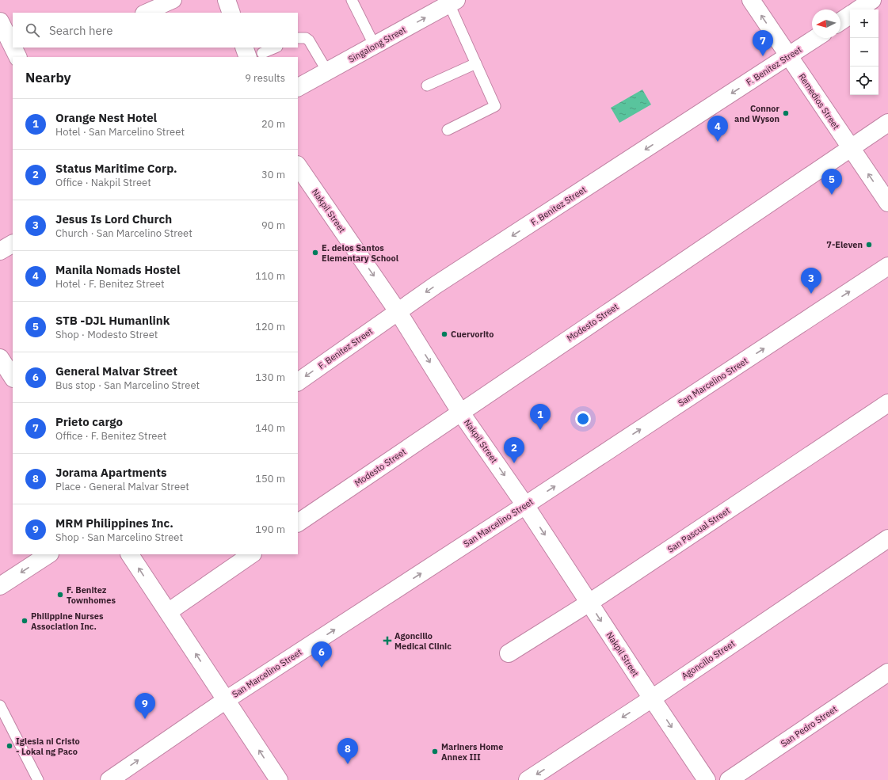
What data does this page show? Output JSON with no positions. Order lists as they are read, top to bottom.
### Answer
{
  "streets": {
    "street": [
      "Singalong Street",
      "F. Benitez Street",
      "Remedios Street",
      "Nakpil Street",
      "Modesto Street",
      "San Marcelino Street",
      "San Pascual Street",
      "Agoncillo Street",
      "San Pedro Street"
    ]
  },
  "crossings": [
    ["F. Benitez Street", "Remedios Street"],
    ["F. Benitez Street", "Nakpil Street"],
    ["Remedios Street", "Modesto Street"],
    ["Nakpil Street", "Modesto Street"],
    ["Nakpil Street", "San Marcelino Street"],
    ["Nakpil Street", "San Pascual Street"],
    ["Nakpil Street", "Agoncillo Street"]
  ],
  "one_way": [
    "Singalong Street",
    "F. Benitez Street",
    "Remedios Street",
    "Nakpil Street",
    "San Marcelino Street"
  ],
  "places": {
    "other": [
      "Connor and Wyson",
      "7-Eleven",
      "E. delos Santos Elementary School",
      "Cuervorito",
      "F. Benitez Townhomes",
      "Philippine Nurses Association Inc.",
      "Iglesia ni Cristo - Lokal ng Paco",
      "Mariners Home Annex III"
    ],
    "health": ["Agoncillo Medical Clinic"]
  },
  "north": "left",
  "page": {
    "map_buttons": ["+", "−"],
    "search": "Search here",
    "pins": [
      "7",
      "4",
      "5",
      "3",
      "1",
      "2",
      "6",
      "9",
      "8"
    ],
    "heading": ["Nearby", "9 results"],
    "list": [
      {
        "mark": "1",
        "name": "Orange Nest Hotel",
        "note": "Hotel · San Marcelino Street",
        "value": "20 m"
      },
      {
        "mark": "2",
        "name": "Status Maritime Corp.",
        "note": "Office · Nakpil Street",
        "value": "30 m"
      },
      {
        "mark": "3",
        "name": "Jesus Is Lord Church",
        "note": "Church · San Marcelino Street",
        "value": "90 m"
      },
      {
        "mark": "4",
        "name": "Manila Nomads Hostel",
        "note": "Hotel · F. Benitez Street",
        "value": "110 m"
      },
      {
        "mark": "5",
        "name": "STB -DJL Humanlink",
        "note": "Shop · Modesto Street",
        "value": "120 m"
      },
      {
        "mark": "6",
        "name": "General Malvar Street",
        "note": "Bus stop · San Marcelino Street",
        "value": "130 m"
      },
      {
        "mark": "7",
        "name": "Prieto cargo",
        "note": "Office · F. Benitez Street",
        "value": "140 m"
      },
      {
        "mark": "8",
        "name": "Jorama Apartments",
        "note": "Place · General Malvar Street",
        "value": "150 m"
      },
      {
        "mark": "9",
        "name": "MRM Philippines Inc.",
        "note": "Shop · San Marcelino Street",
        "value": "190 m"
      }
    ]
  }
}
